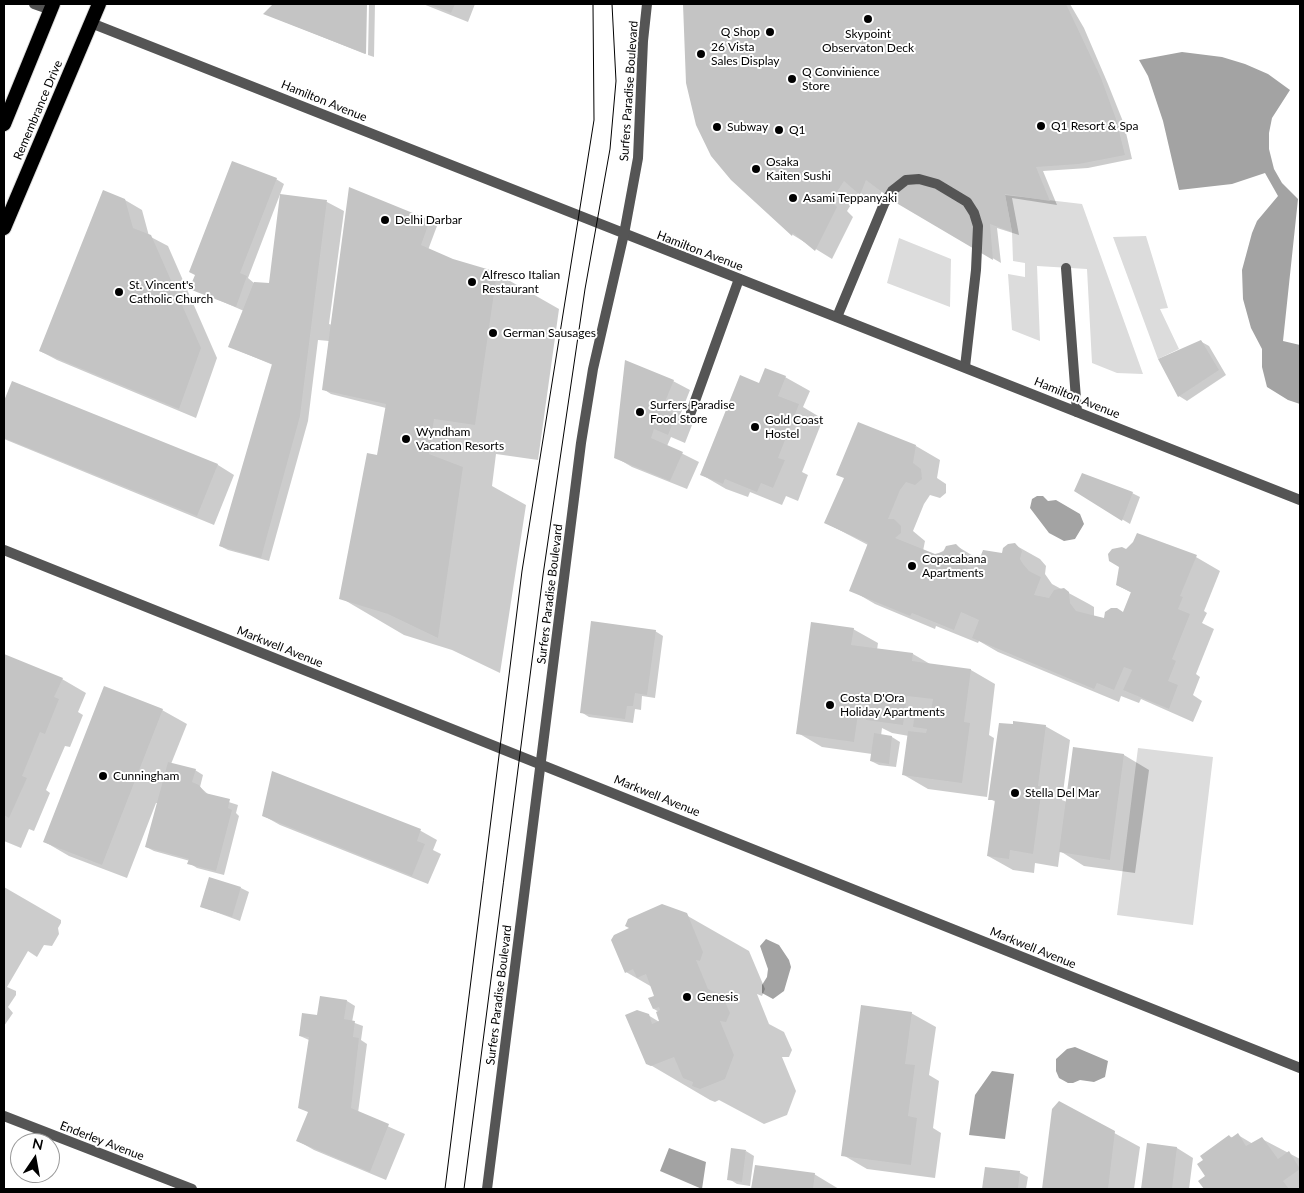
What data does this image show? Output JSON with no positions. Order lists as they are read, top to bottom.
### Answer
{
  "streets": {
    "highway": ["Remembrance Drive"],
    "street": [
      "Surfers Paradise Boulevard",
      "Hamilton Avenue",
      "Markwell Avenue",
      "Enderley Avenue"
    ]
  },
  "crossings": [
    ["Surfers Paradise Boulevard", "Hamilton Avenue"],
    ["Surfers Paradise Boulevard", "Markwell Avenue"],
    ["Hamilton Avenue", "Remembrance Drive"]
  ],
  "places": [
    "Skypoint Observaton Deck",
    "Q Shop",
    "26 Vista Sales Display",
    "Q Convinience Store",
    "Q1 Resort & Spa",
    "Subway",
    "Q1",
    "Osaka Kaiten Sushi",
    "Asami Teppanyaki",
    "Delhi Darbar",
    "Alfresco Italian Restaurant",
    "St. Vincent's Catholic Church",
    "German Sausages",
    "Surfers Paradise Food Store",
    "Gold Coast Hostel",
    "Wyndham Vacation Resorts",
    "Copacabana Apartments",
    "Costa D'Ora Holiday Apartments",
    "Cunningham",
    "Stella Del Mar",
    "Genesis"
  ],
  "north": "top"
}
